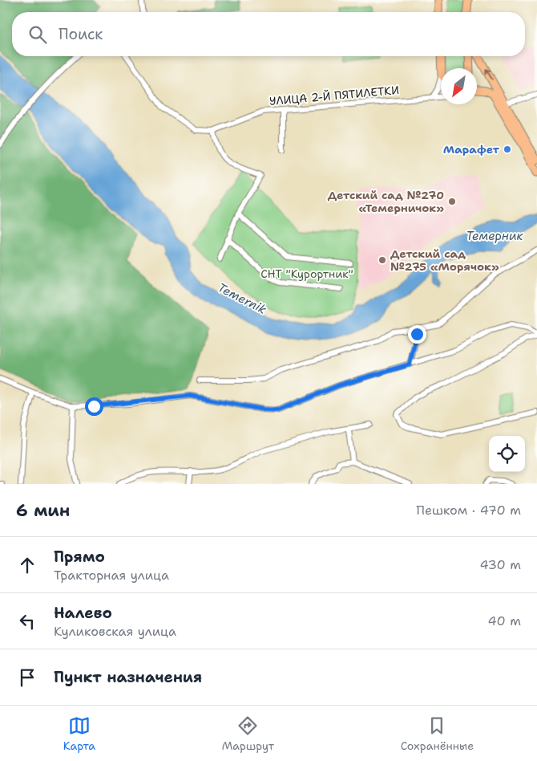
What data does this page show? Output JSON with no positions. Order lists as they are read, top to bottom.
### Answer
{
  "streets": {
    "street": ["УЛИЦА 2-Й ПЯТИЛЕТКИ"]
  },
  "water": ["Темерник", "Temernik"],
  "parks": ["СНТ \"Курортник\""],
  "places": ["Марафет", "Детский сад №270 «Темерничок»", "Детский сад №275 «Морячок»"],
  "north": "bottom left",
  "page": {
    "search": "Поиск",
    "heading": ["6 мин", "Пешком · 470 m"],
    "list": [
      ["Прямо", "Тракторная улица", "430 m"],
      ["Налево", "Куликовская улица", "40 m"],
      "Пункт назначения"
    ],
    "nav": ["Карта", "Маршрут", "Сохранённые"]
  }
}
